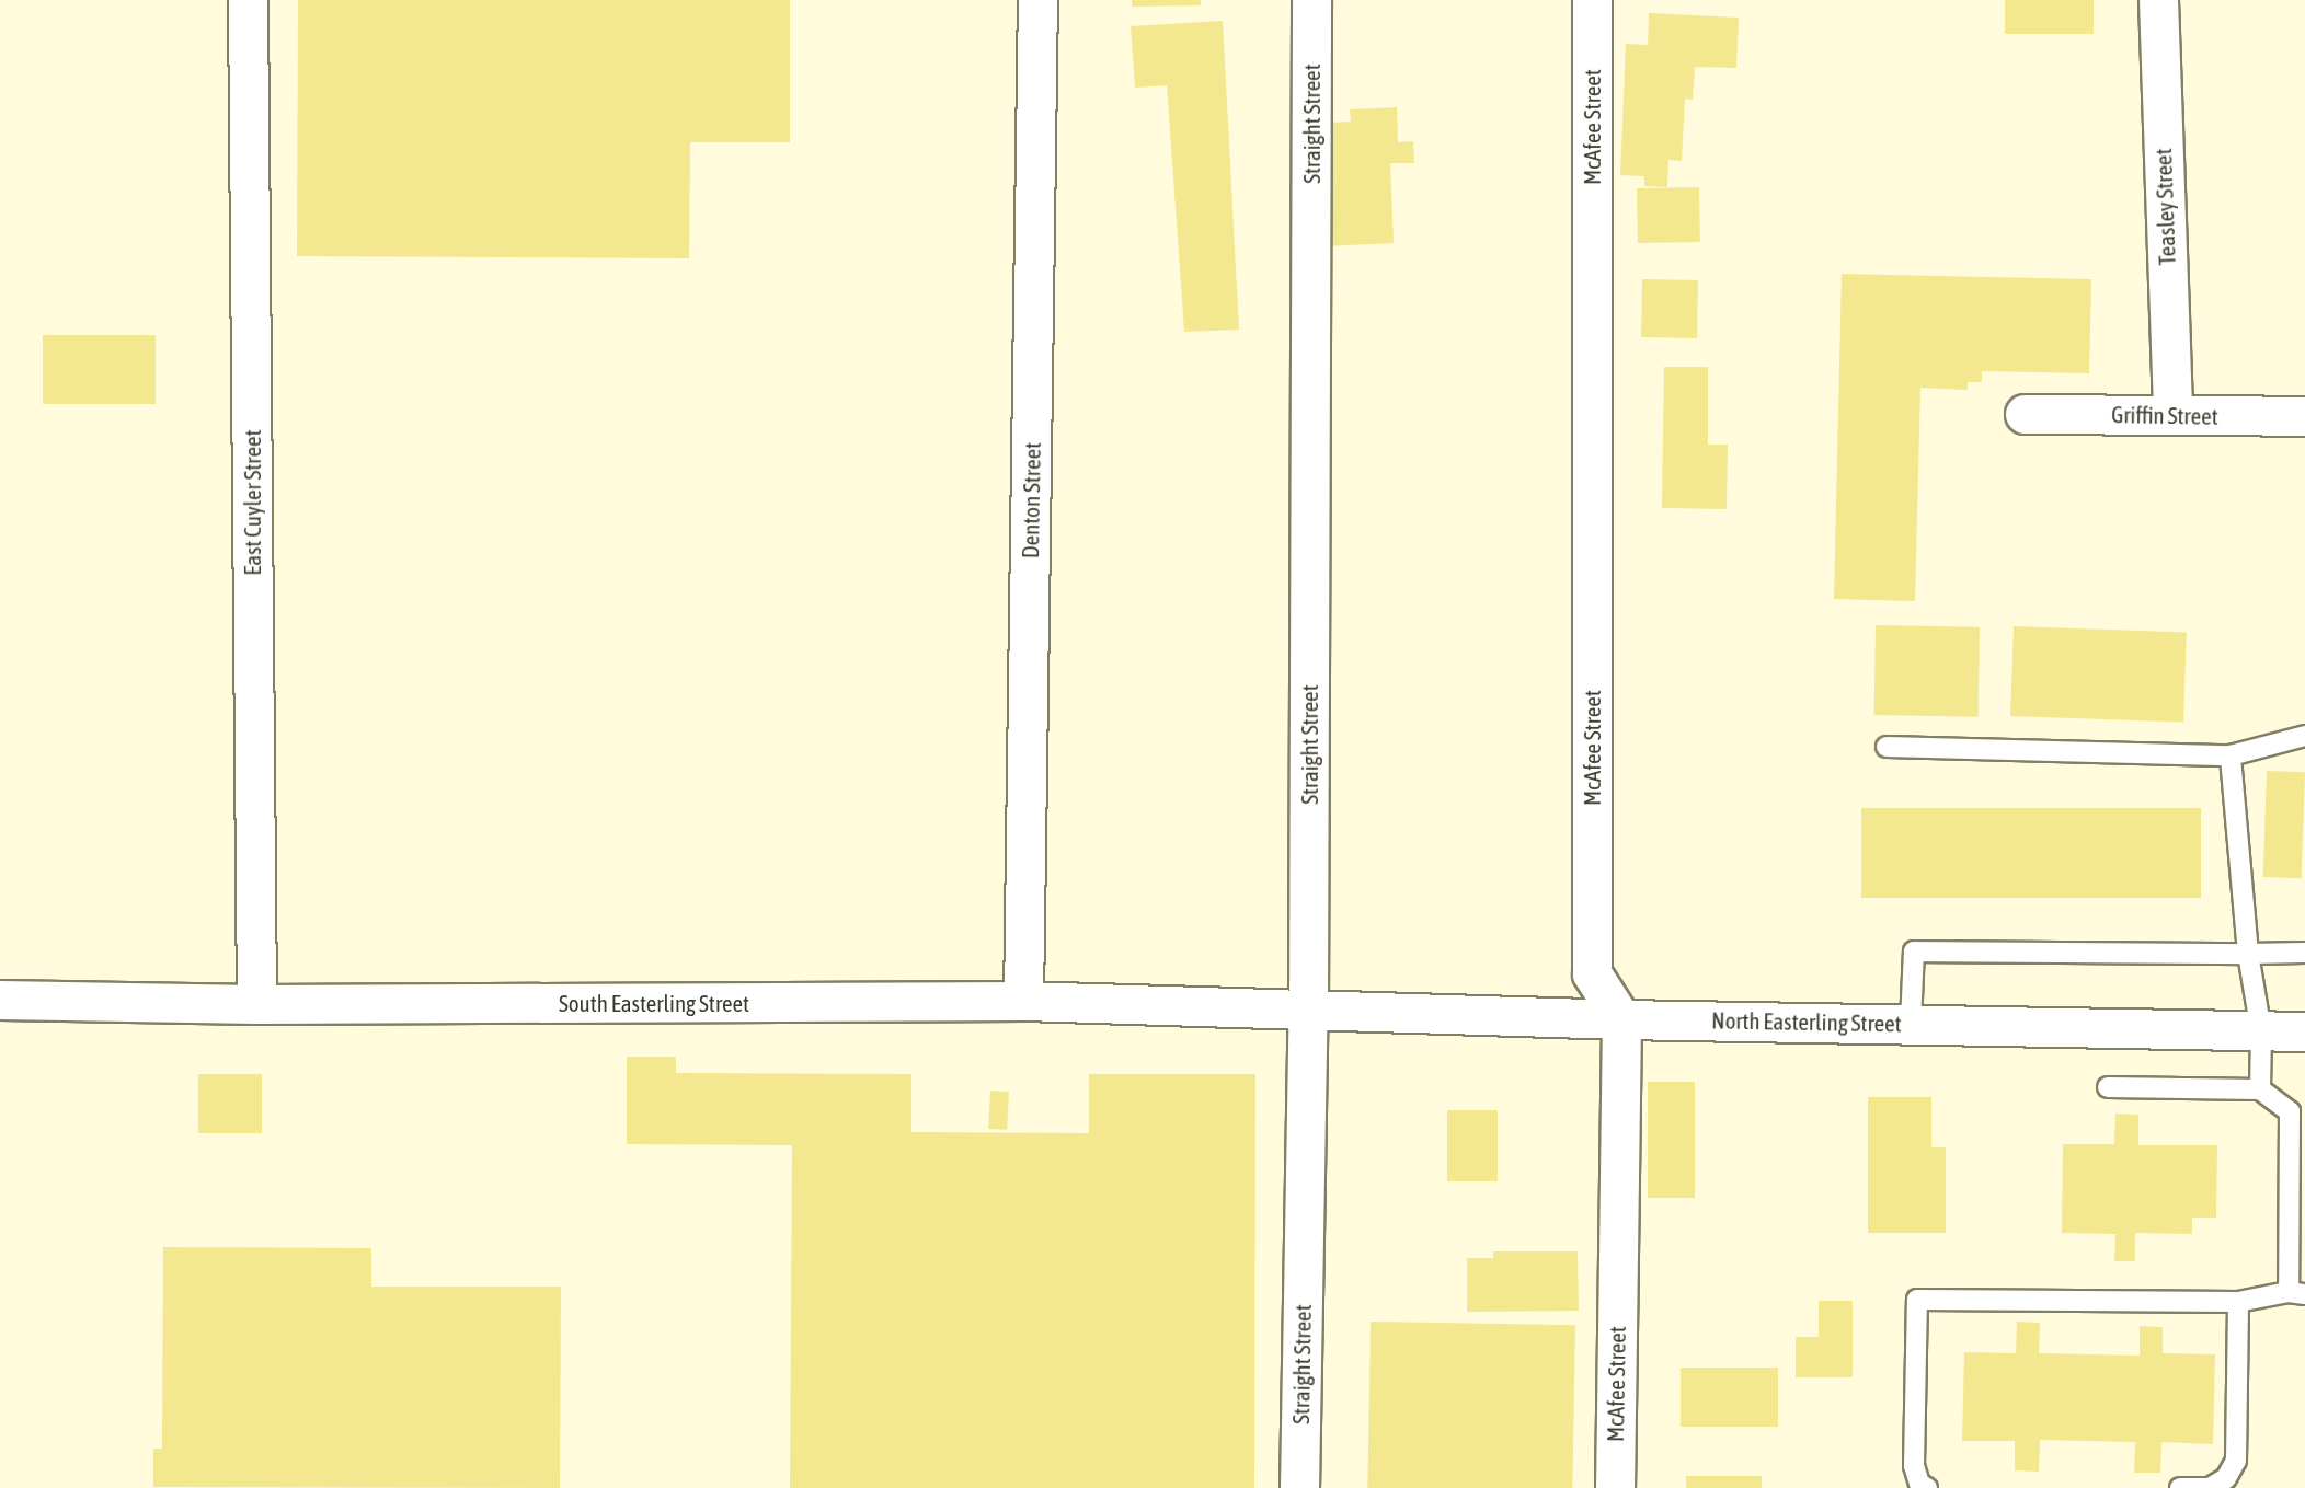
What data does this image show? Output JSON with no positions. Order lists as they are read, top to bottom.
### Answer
{
  "streets": {
    "street": [
      "Straight Street",
      "McAfee Street",
      "Teasley Street",
      "Griffin Street",
      "Denton Street",
      "East Cuyler Street",
      "South Easterling Street",
      "North Easterling Street"
    ]
  },
  "crossings": [
    ["Straight Street", "South Easterling Street"],
    ["Straight Street", "North Easterling Street"],
    ["McAfee Street", "North Easterling Street"],
    ["Teasley Street", "Griffin Street"],
    ["Denton Street", "South Easterling Street"],
    ["East Cuyler Street", "South Easterling Street"],
    ["South Easterling Street", "North Easterling Street"]
  ]
}
